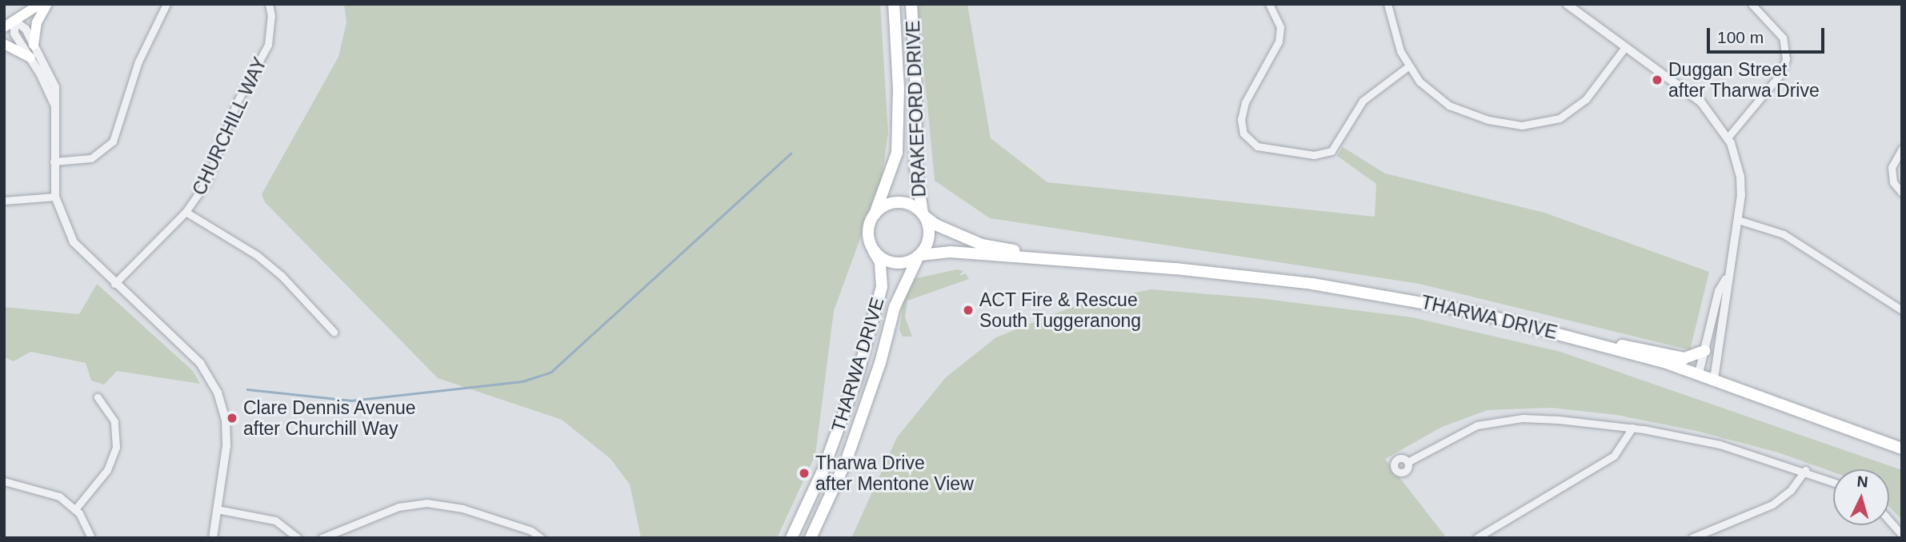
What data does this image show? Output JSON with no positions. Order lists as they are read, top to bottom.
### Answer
{
  "streets": {
    "main road": ["DRAKEFORD DRIVE", "THARWA DRIVE"],
    "street": ["CHURCHILL WAY"]
  },
  "crossings": [
    ["DRAKEFORD DRIVE", "THARWA DRIVE"]
  ],
  "places": [
    "Duggan Street after Tharwa Drive",
    "ACT Fire & Rescue South Tuggeranong",
    "Clare Dennis Avenue after Churchill Way",
    "Tharwa Drive after Mentone View"
  ],
  "scale_bar": "100 m",
  "north": "top"
}
